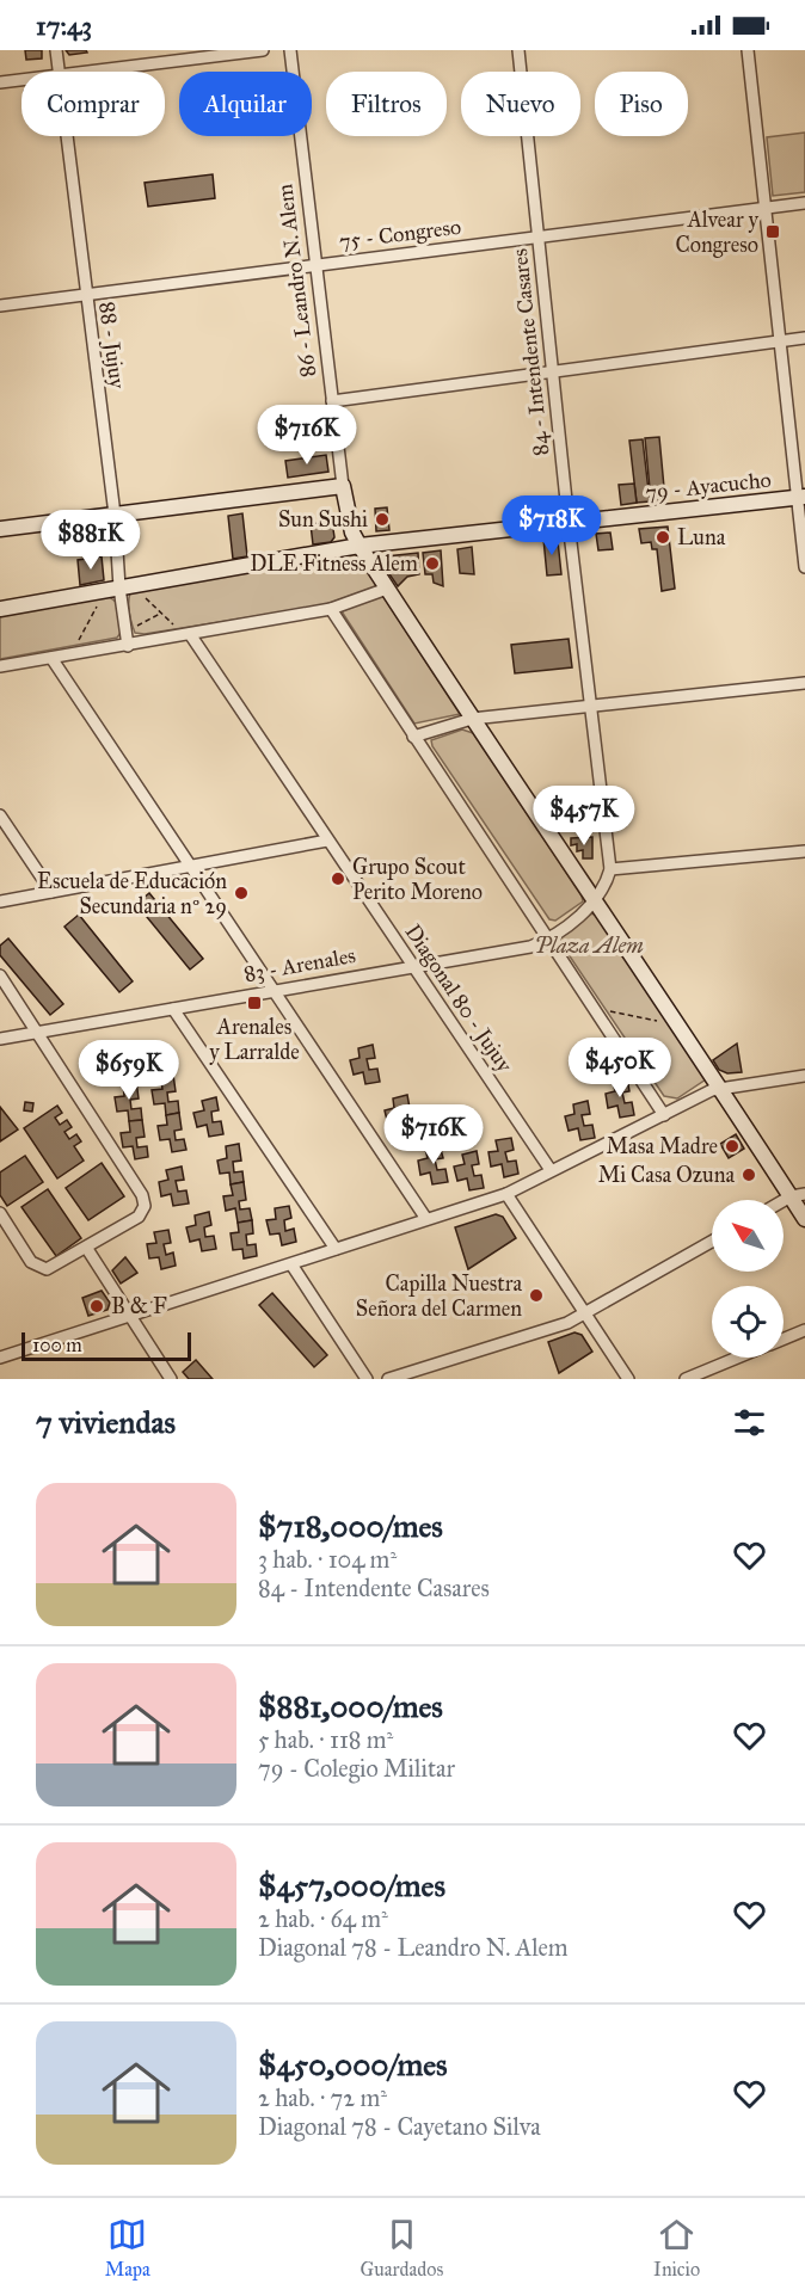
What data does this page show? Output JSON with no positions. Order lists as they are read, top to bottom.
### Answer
{
  "streets": {
    "street": [
      "75 - Congreso",
      "86 - Leandro N. Alem",
      "88 - Jujuy",
      "84 - Intendente Casares",
      "79 - Ayacucho",
      "83 - Arenales",
      "Diagonal 80 - Jujuy"
    ]
  },
  "crossings": [
    ["75 - Congreso", "86 - Leandro N. Alem"],
    ["75 - Congreso", "88 - Jujuy"],
    ["75 - Congreso", "84 - Intendente Casares"],
    ["86 - Leandro N. Alem", "79 - Ayacucho"],
    ["86 - Leandro N. Alem", "83 - Arenales"],
    ["88 - Jujuy", "79 - Ayacucho"],
    ["84 - Intendente Casares", "79 - Ayacucho"],
    ["83 - Arenales", "Diagonal 80 - Jujuy"]
  ],
  "parks": ["Plaza Alem"],
  "places": {
    "transit": ["Alvear y Congreso", "Arenales y Larralde"],
    "other": [
      "Sun Sushi",
      "Luna",
      "DLE Fitness Alem",
      "Grupo Scout Perito Moreno",
      "Escuela de Educación Secundaria nº 29",
      "Masa Madre",
      "Mi Casa Ozuna",
      "Capilla Nuestra Señora del Carmen",
      "B & F"
    ]
  },
  "scale_bar": "100 m",
  "north": "top left",
  "page": {
    "status": "17:43",
    "chip": [
      "Comprar",
      "Alquilar",
      "Filtros",
      "Nuevo",
      "Piso"
    ],
    "price": [
      "$716K",
      "$718K",
      "$881K",
      "$457K",
      "$450K",
      "$659K",
      "$716K"
    ],
    "scale": "100 m",
    "heading": "7 viviendas",
    "list": [
      {
        "name": "$718,000/mes",
        "note": "3 hab. · 104 m² · 84 - Intendente Casares"
      },
      {
        "name": "$881,000/mes",
        "note": "5 hab. · 118 m² · 79 - Colegio Militar"
      },
      {
        "name": "$457,000/mes",
        "note": "2 hab. · 64 m² · Diagonal 78 - Leandro N. Alem"
      },
      {
        "name": "$450,000/mes",
        "note": "2 hab. · 72 m² · Diagonal 78 - Cayetano Silva"
      }
    ],
    "tabs": ["Mapa", "Guardados", "Inicio"]
  }
}
